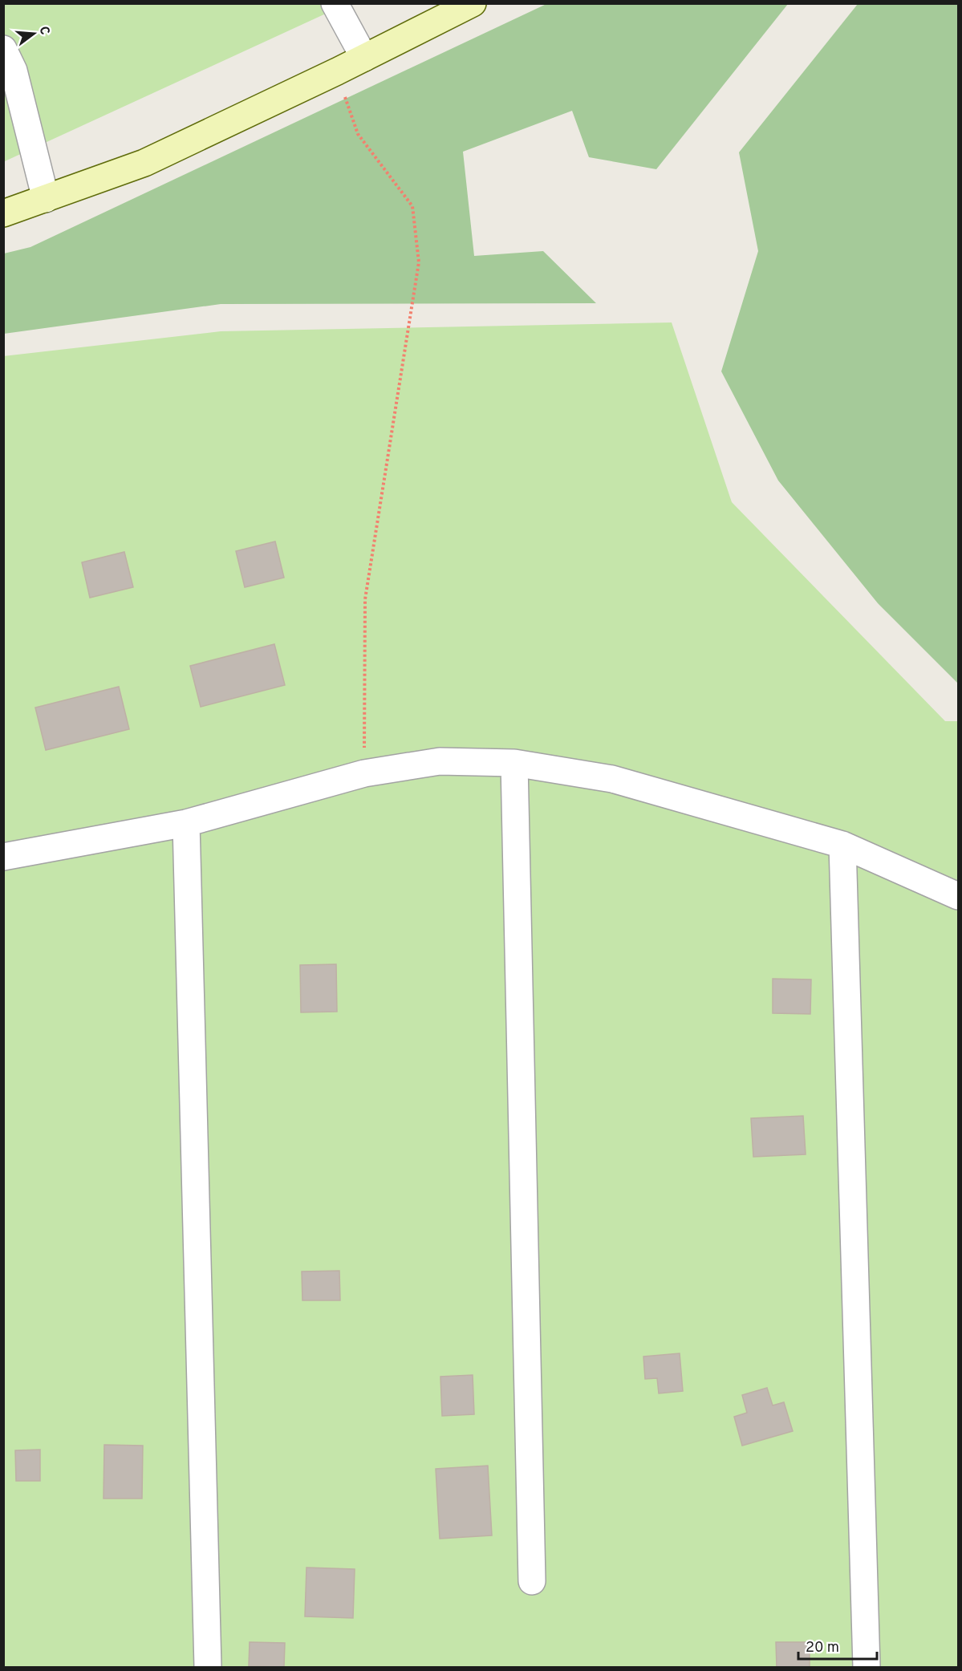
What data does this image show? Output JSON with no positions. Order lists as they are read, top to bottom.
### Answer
{
  "scale_bar": "20 m",
  "north": "right"
}
